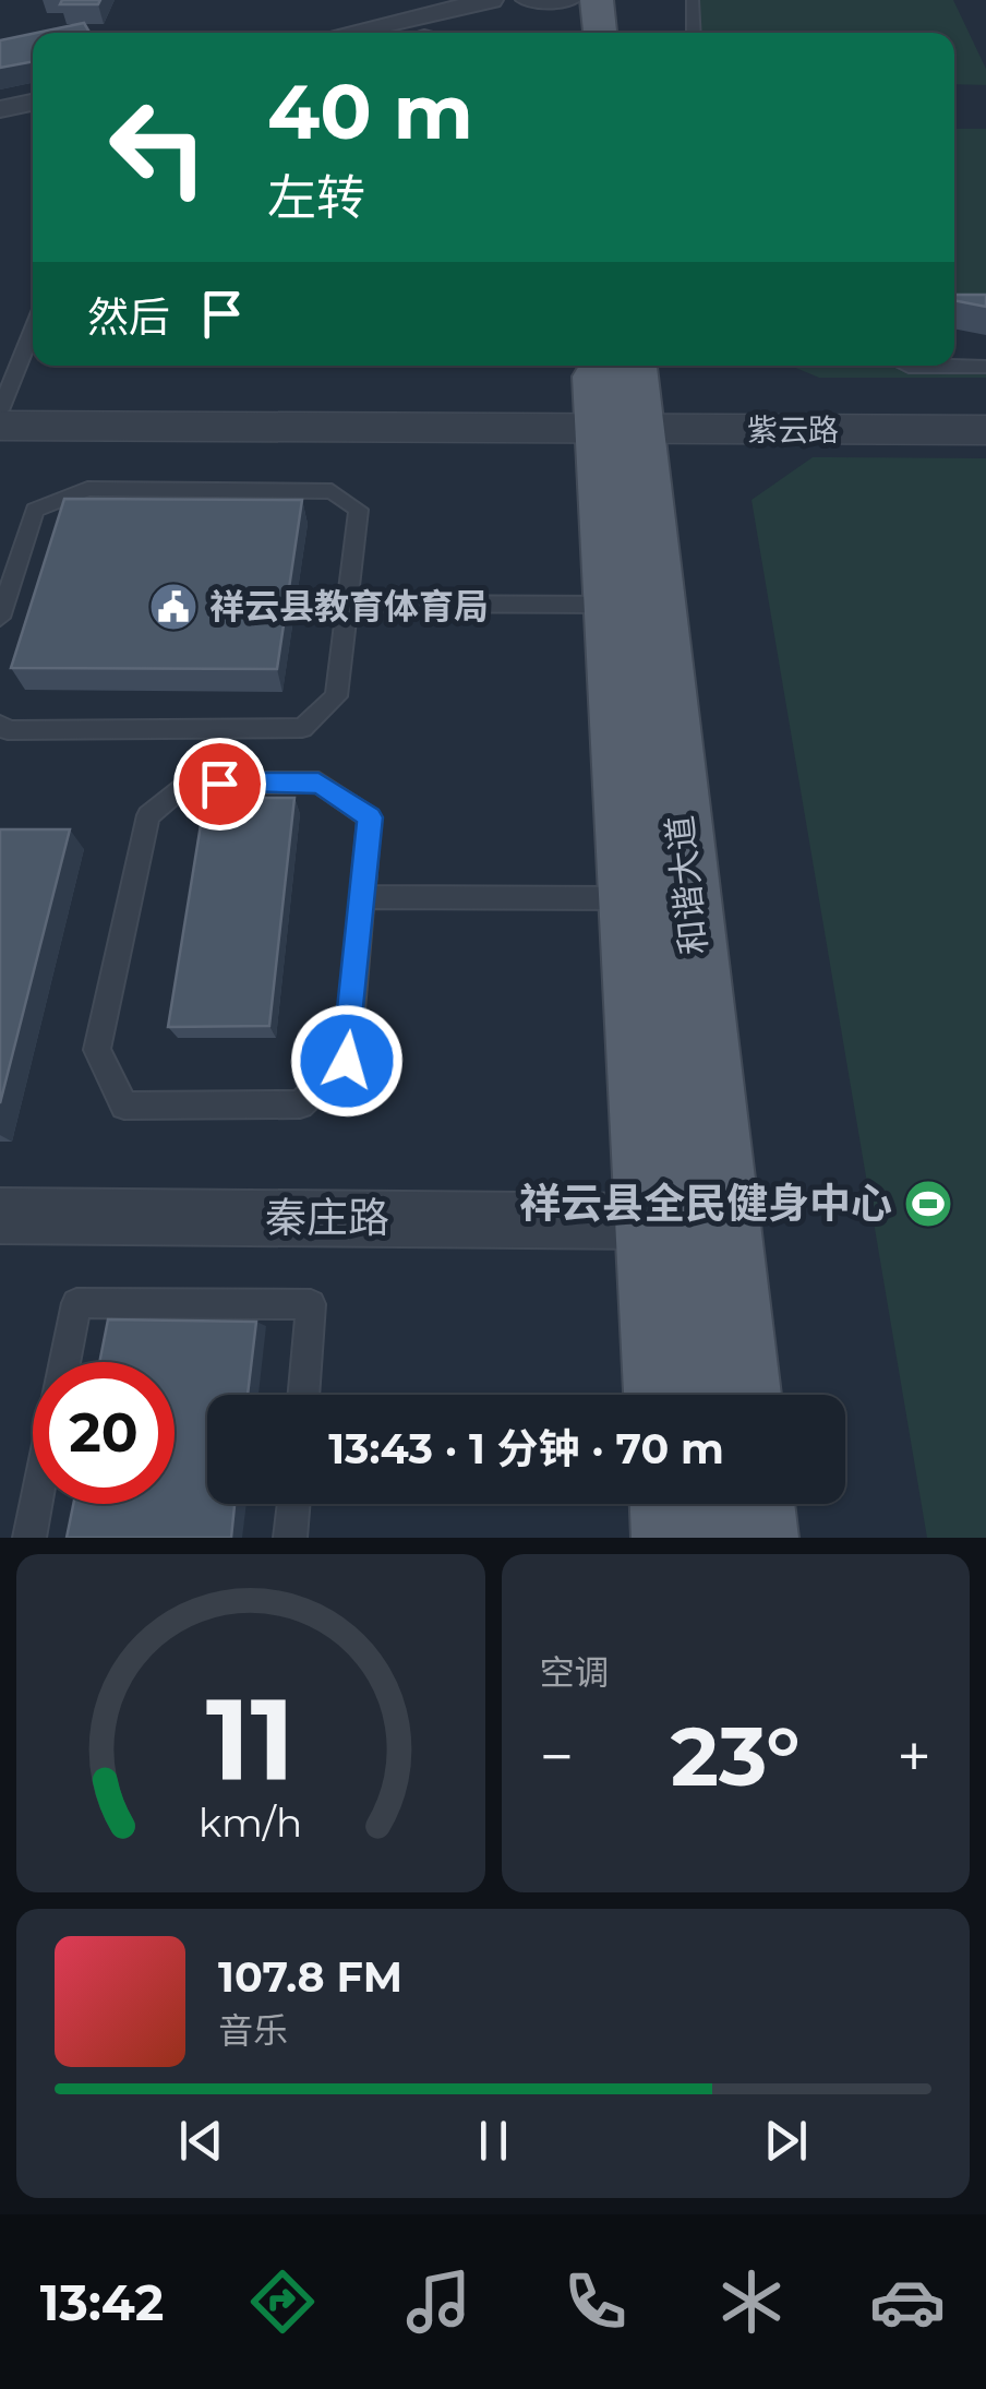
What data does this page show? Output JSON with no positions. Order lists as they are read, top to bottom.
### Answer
{
  "streets": {
    "main road": ["和谐大道"],
    "street": ["紫云路", "秦庄路"]
  },
  "crossings": [
    ["紫云路", "和谐大道"],
    ["和谐大道", "秦庄路"]
  ],
  "places": {
    "public building": ["祥云县教育体育局"],
    "sports": ["祥云县全民健身中心"]
  },
  "page": {
    "turn": ["40 m", "左转"],
    "then": "然后",
    "limit": "20",
    "trip": "13:43 · 1 分钟 · 70 m",
    "tile": "空调",
    "heat": ["−", "23°", "+"],
    "song": ["107.8 FM", "音乐"],
    "tabs": "13:42",
    "gauge": ["11", "km/h"]
  }
}
